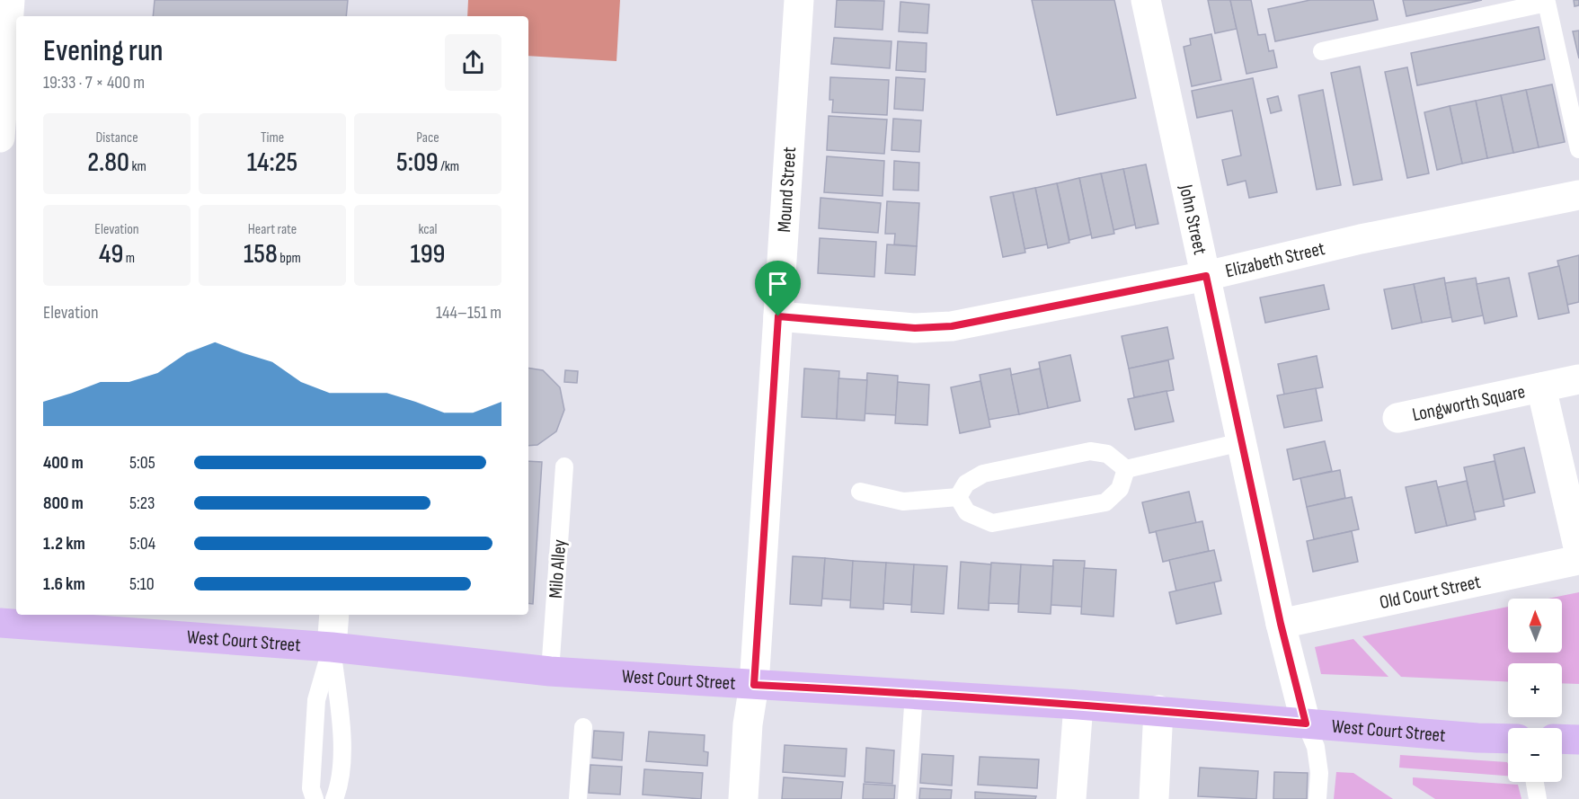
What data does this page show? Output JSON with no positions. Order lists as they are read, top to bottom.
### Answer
{
  "streets": {
    "street": [
      "Mound Street",
      "John Street",
      "Elizabeth Street",
      "Longworth Square",
      "Old Court Street",
      "West Court Street"
    ],
    "lane": ["Milo Alley"]
  },
  "crossings": [
    ["Mound Street", "Elizabeth Street"],
    ["Mound Street", "West Court Street"],
    ["John Street", "Elizabeth Street"],
    ["John Street", "Old Court Street"],
    ["John Street", "West Court Street"],
    ["Milo Alley", "West Court Street"]
  ],
  "north": "top",
  "page": {
    "heading": ["Evening run", "19:33 · 7 × 400 m"],
    "stats": [
      ["Distance", "2.80 km"],
      ["Time", "14:25"],
      ["Pace", "5:09 /km"],
      ["Elevation", "49 m"],
      ["Heart rate", "158 bpm"],
      ["kcal", "199"]
    ],
    "chart": ["Elevation", "144–151 m"],
    "list": [
      {
        "name": "400 m",
        "note": "5:05"
      },
      {
        "name": "800 m",
        "note": "5:23"
      },
      {
        "name": "1.2 km",
        "note": "5:04"
      },
      {
        "name": "1.6 km",
        "note": "5:10"
      }
    ],
    "map_buttons": ["+", "−"]
  }
}
